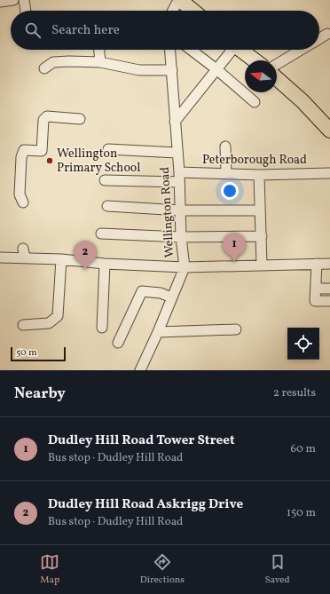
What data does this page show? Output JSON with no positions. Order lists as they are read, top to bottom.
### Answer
{
  "streets": {
    "street": ["Peterborough Road", "Wellington Road"]
  },
  "crossings": [
    ["Peterborough Road", "Wellington Road"]
  ],
  "places": ["Wellington Primary School"],
  "scale_bar": "50 m",
  "north": "left",
  "page": {
    "search": "Search here",
    "pins": ["1", "2"],
    "scale": "50 m",
    "heading": ["Nearby", "2 results"],
    "list": [
      {
        "mark": "1",
        "name": "Dudley Hill Road Tower Street",
        "note": "Bus stop · Dudley Hill Road",
        "value": "60 m"
      },
      {
        "mark": "2",
        "name": "Dudley Hill Road Askrigg Drive",
        "note": "Bus stop · Dudley Hill Road",
        "value": "150 m"
      }
    ],
    "nav": ["Map", "Directions", "Saved"]
  }
}
